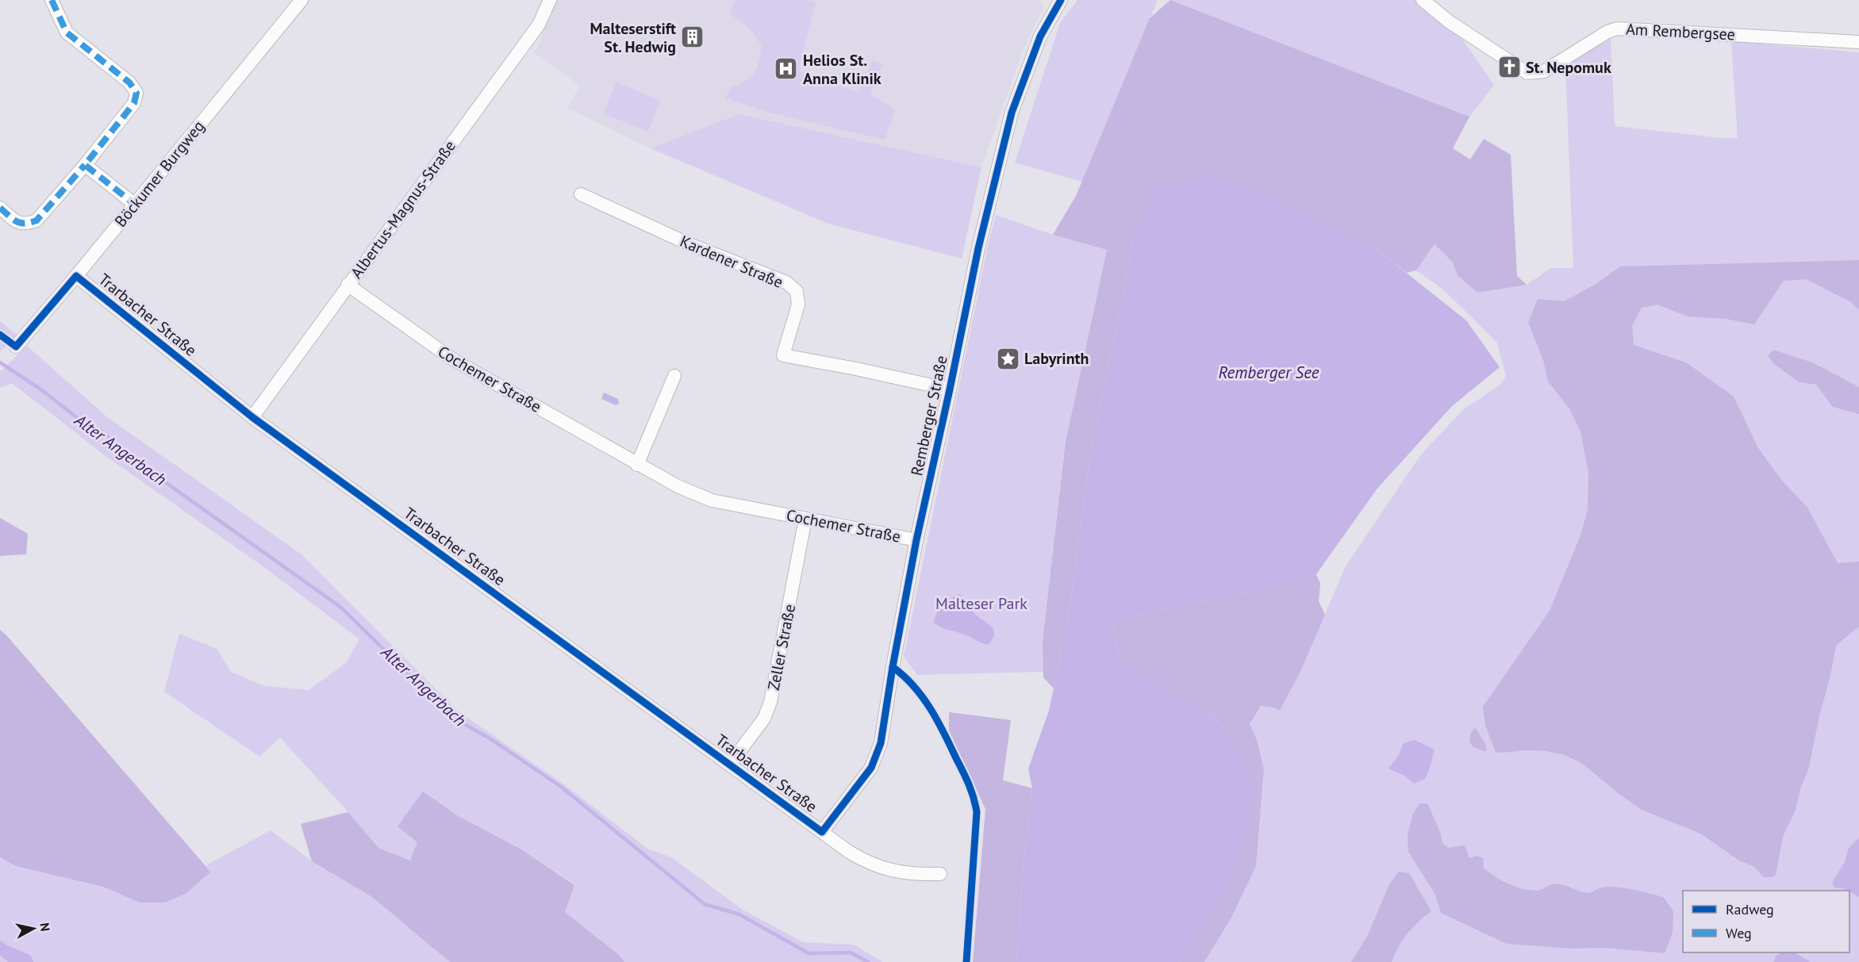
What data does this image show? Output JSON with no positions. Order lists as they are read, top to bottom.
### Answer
{
  "streets": {
    "street": [
      "Am Rembergsee",
      "Böckumer Burgweg",
      "Albertus-Magnus-Straße",
      "Kardener Straße",
      "Trarbacher Straße",
      "Cochemer Straße",
      "Remberger Straße",
      "Zeller Straße"
    ]
  },
  "crossings": [
    ["Böckumer Burgweg", "Trarbacher Straße"],
    ["Albertus-Magnus-Straße", "Trarbacher Straße"],
    ["Albertus-Magnus-Straße", "Cochemer Straße"],
    ["Kardener Straße", "Remberger Straße"],
    ["Trarbacher Straße", "Remberger Straße"],
    ["Trarbacher Straße", "Zeller Straße"],
    ["Cochemer Straße", "Remberger Straße"],
    ["Cochemer Straße", "Zeller Straße"]
  ],
  "water": ["Remberger See", "Alter Angerbach"],
  "parks": ["Malteser Park"],
  "places": {
    "building": ["Malteserstift St. Hedwig"],
    "church": ["St. Nepomuk"],
    "hospital": ["Helios St. Anna Klinik"],
    "place": ["Labyrinth"]
  },
  "legend": ["Radweg", "Weg"],
  "north": "right"
}
